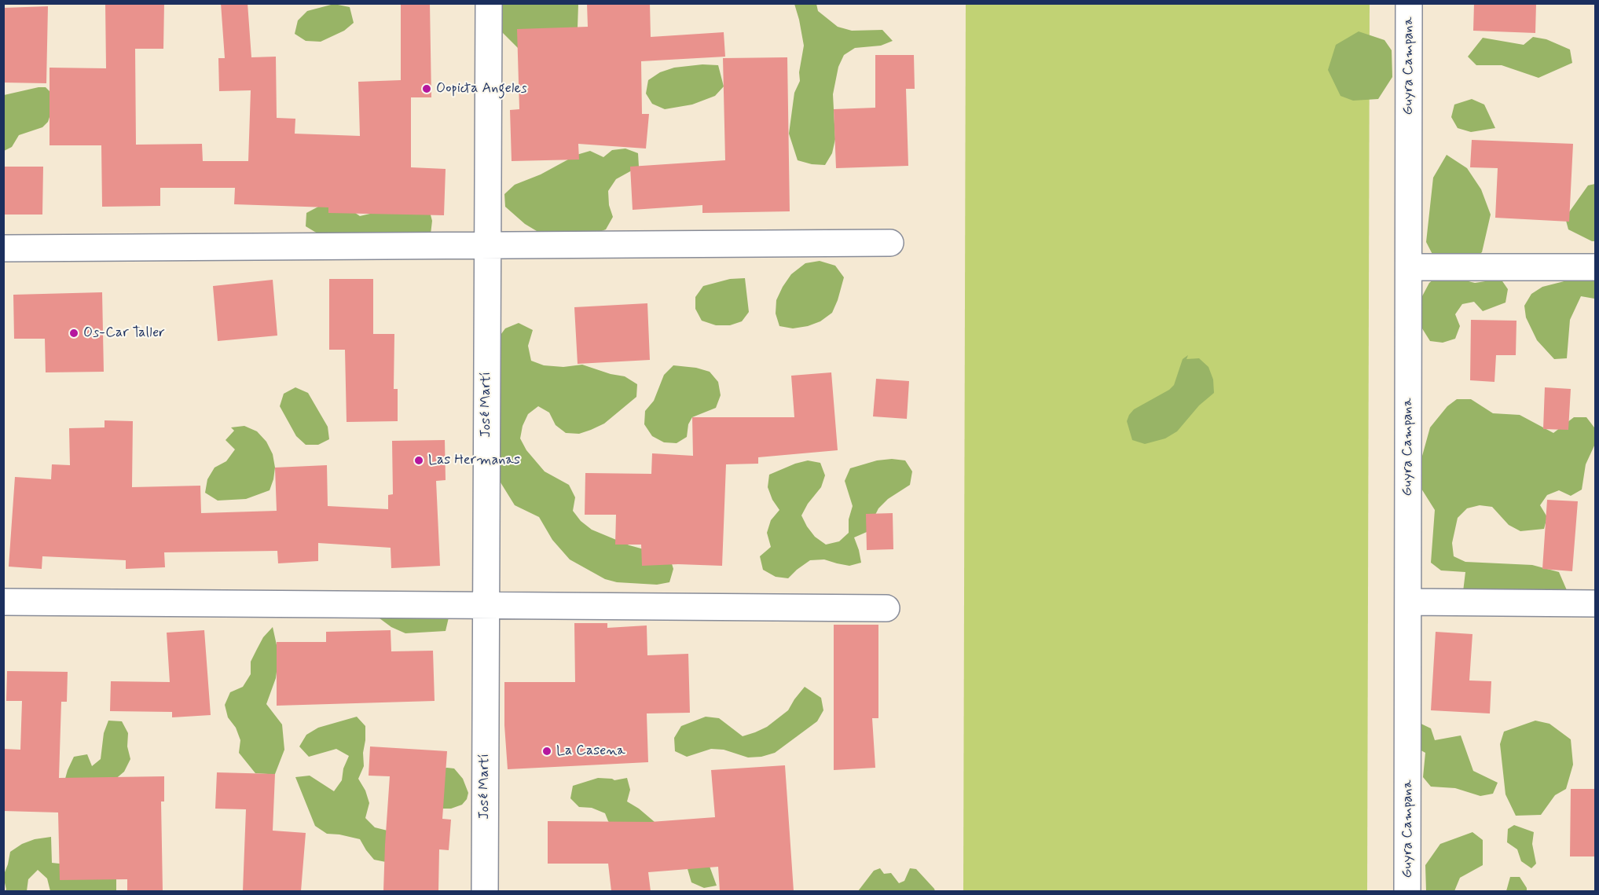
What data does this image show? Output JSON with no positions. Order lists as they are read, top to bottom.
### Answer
{
  "streets": {
    "street": ["Guyra Campana", "José Martí"]
  },
  "places": [
    "Oopicta Angeles",
    "Os-Car Taller",
    "Las Hermanas",
    "La Casena"
  ]
}
